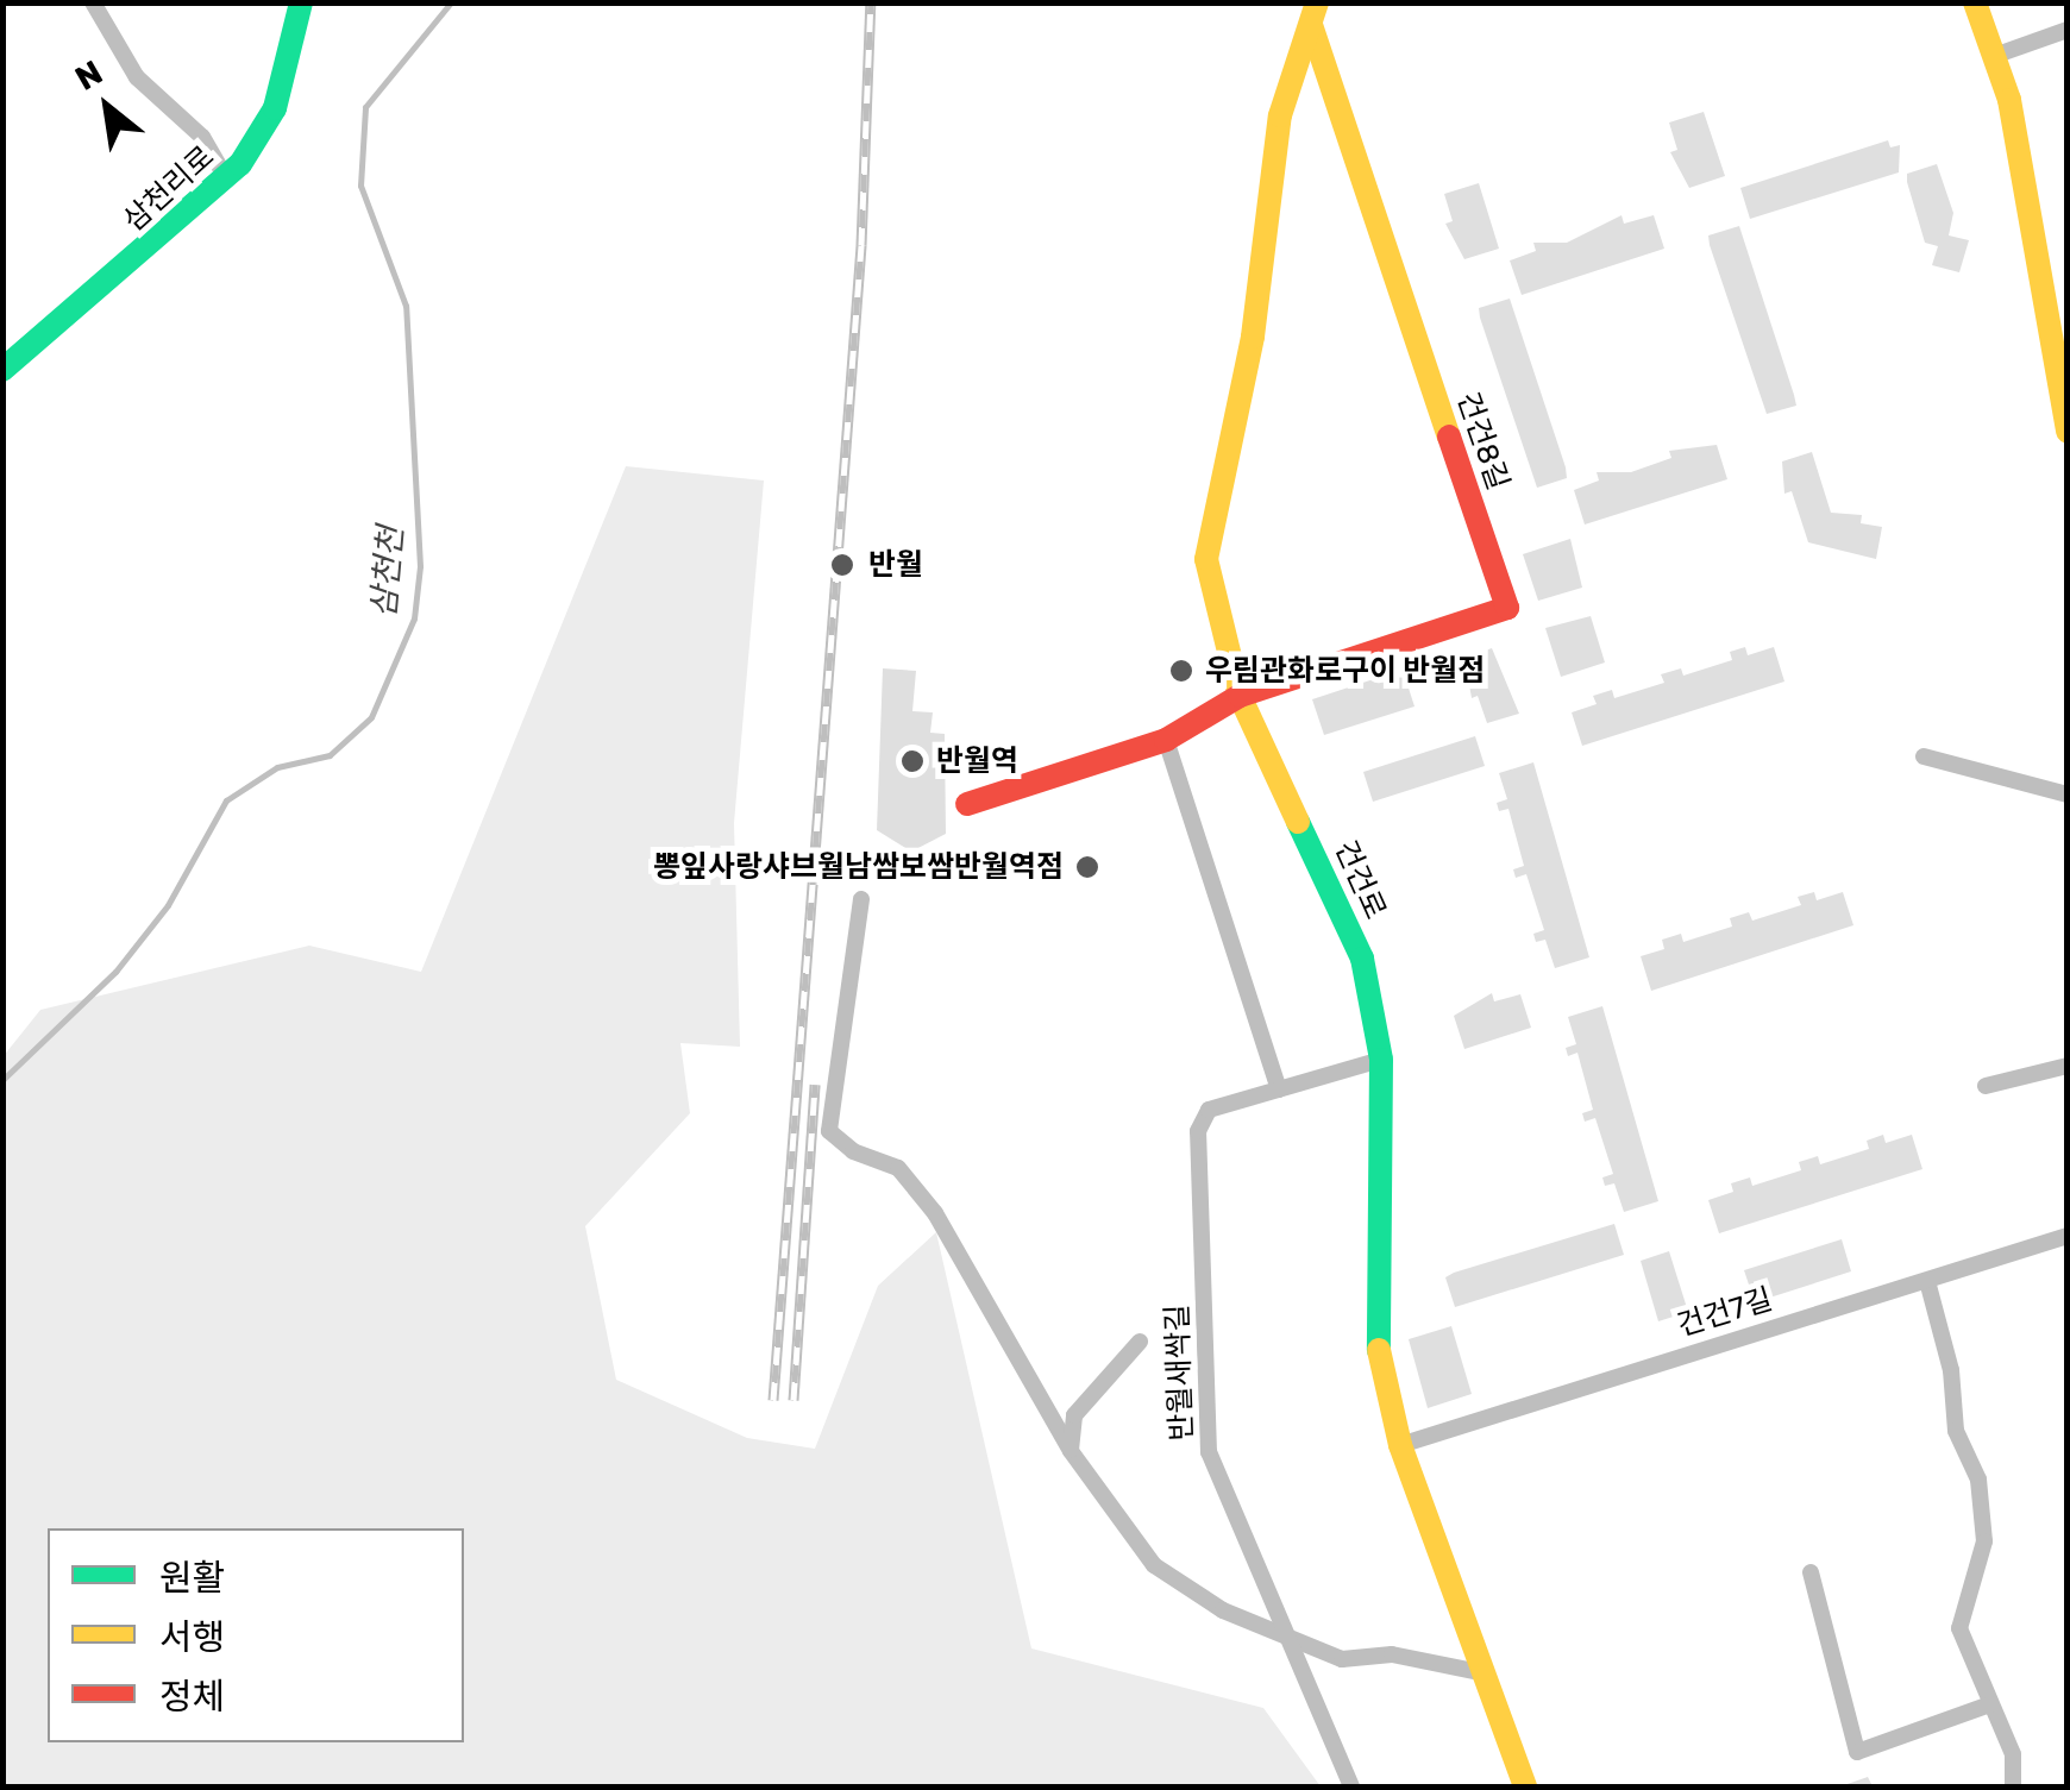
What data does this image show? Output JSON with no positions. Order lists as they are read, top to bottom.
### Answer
{
  "streets": {
    "street": [
      "삼천리로",
      "건건8길",
      "건건로",
      "건건7길",
      "반월새싹길"
    ]
  },
  "crossings": [
    ["건건8길", "건건로"],
    ["건건로", "건건7길"],
    ["건건로", "반월새싹길"]
  ],
  "water": ["삼천천"],
  "places": [
    "반월",
    "우림관화로구이 반월점",
    "반월역",
    "뽕잎사랑샤브월남쌈보쌈반월역점"
  ],
  "legend": ["원활", "서행", "정체"],
  "north": "top left"
}
